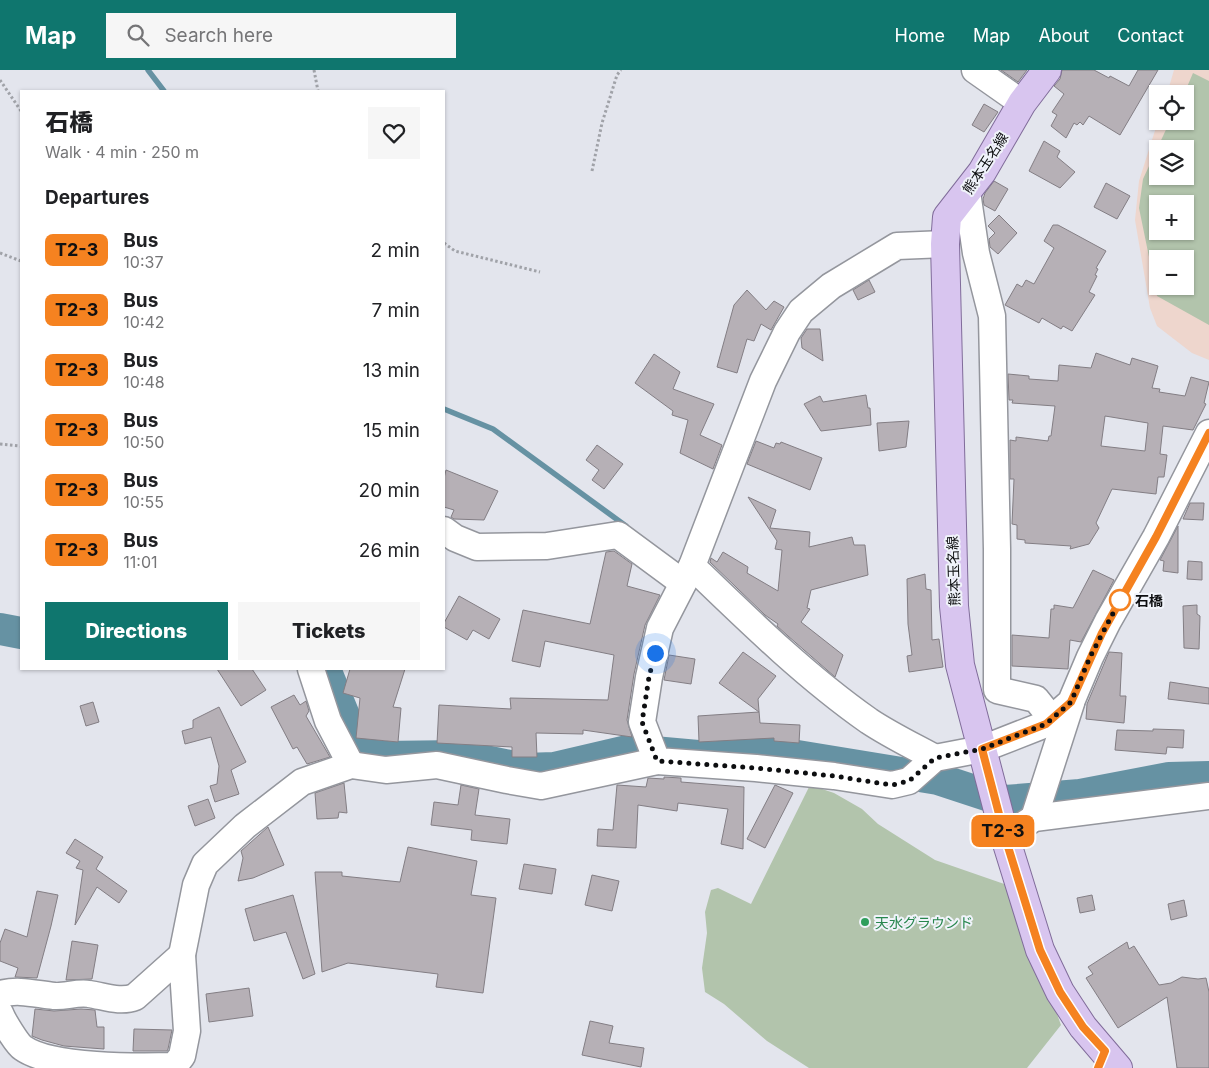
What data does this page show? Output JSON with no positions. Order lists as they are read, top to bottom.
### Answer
{
  "streets": {
    "main road": ["熊本玉名線"]
  },
  "places": ["石橋", "天水グラウンド"],
  "lines": ["bus line T2-3"],
  "page": {
    "header": "Map",
    "search": "Search here",
    "nav": [
      "Home",
      "Map",
      "About",
      "Contact"
    ],
    "on_map": "T2-3",
    "map_buttons": ["+", "−"],
    "heading": [
      ["石橋", "Walk · 4 min · 250 m"],
      "Departures"
    ],
    "list": [
      {
        "mark": "T2-3",
        "name": "Bus",
        "note": "10:37",
        "value": "2 min"
      },
      {
        "mark": "T2-3",
        "name": "Bus",
        "note": "10:42",
        "value": "7 min"
      },
      {
        "mark": "T2-3",
        "name": "Bus",
        "note": "10:48",
        "value": "13 min"
      },
      {
        "mark": "T2-3",
        "name": "Bus",
        "note": "10:50",
        "value": "15 min"
      },
      {
        "mark": "T2-3",
        "name": "Bus",
        "note": "10:55",
        "value": "20 min"
      },
      {
        "mark": "T2-3",
        "name": "Bus",
        "note": "11:01",
        "value": "26 min"
      }
    ],
    "buttons": ["Directions", "Tickets"]
  }
}
